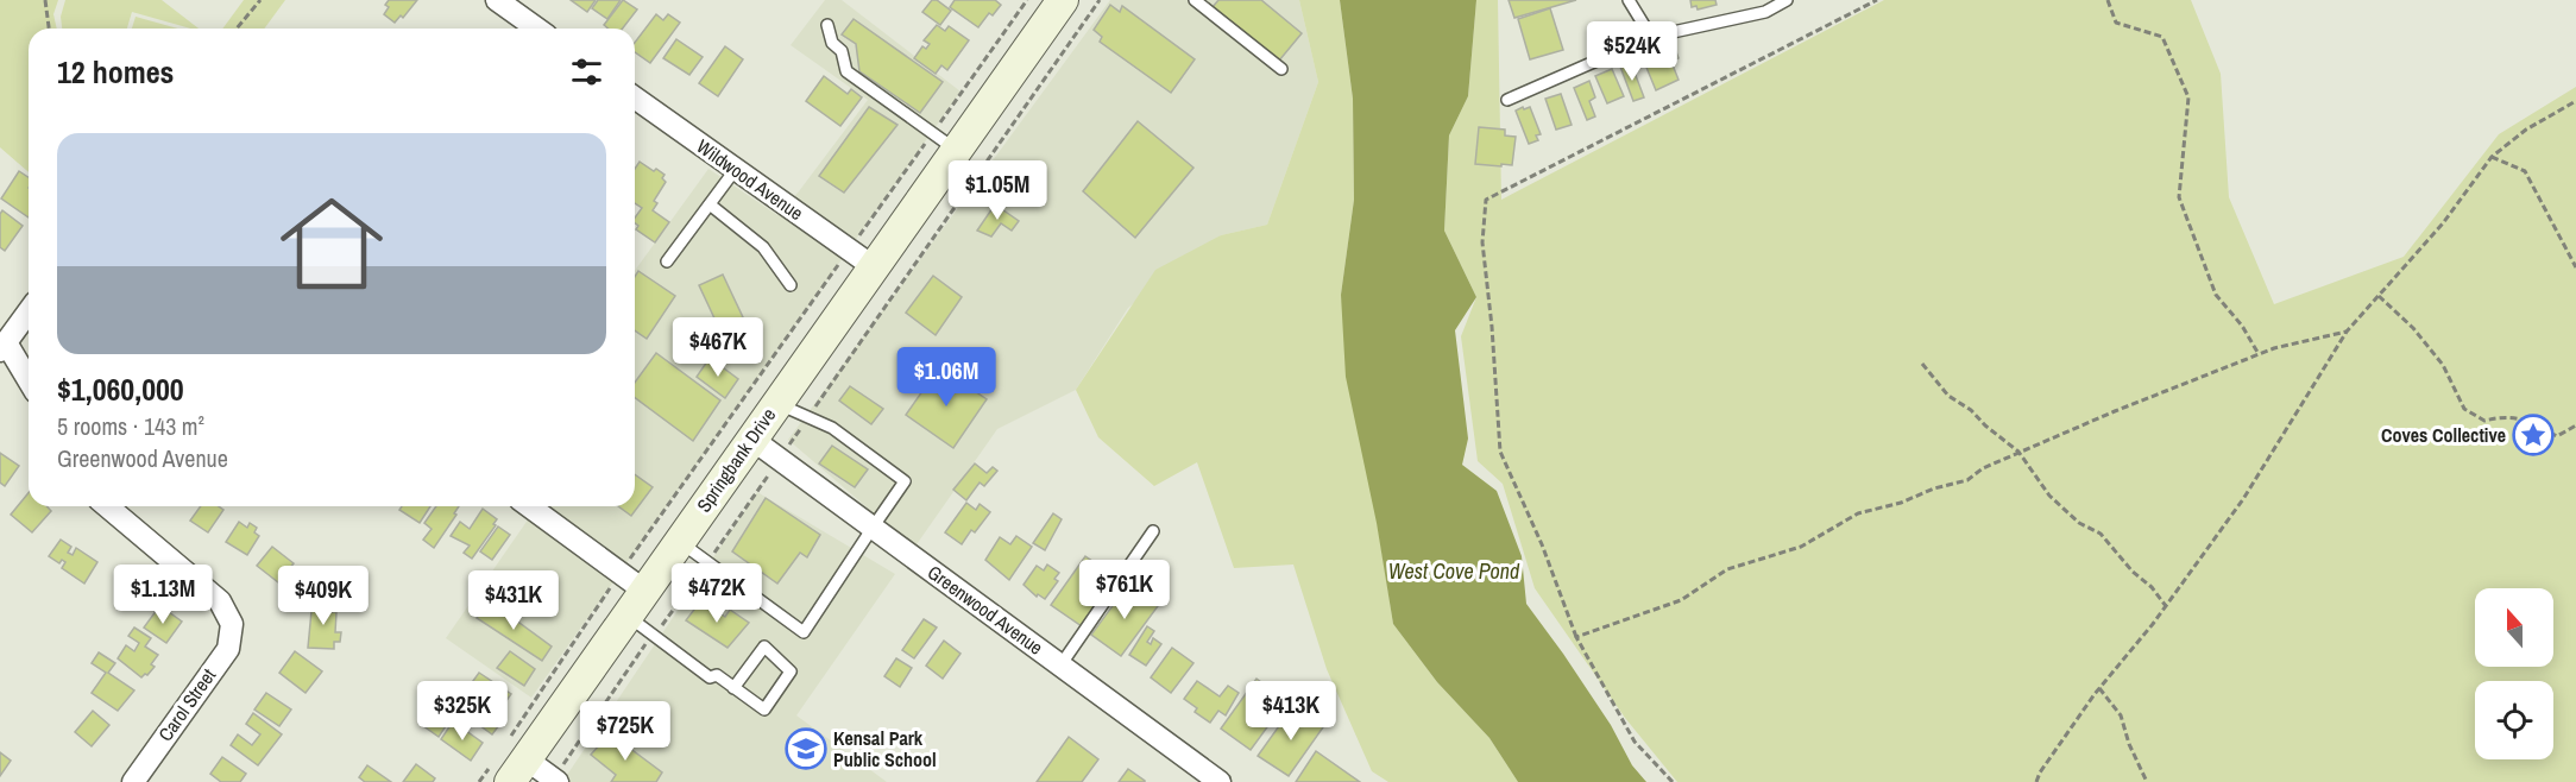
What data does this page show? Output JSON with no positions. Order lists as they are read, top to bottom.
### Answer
{
  "streets": {
    "main road": ["Springbank Drive"],
    "street": ["Wildwood Avenue", "Greenwood Avenue", "Carol Street"]
  },
  "crossings": [
    ["Wildwood Avenue", "Springbank Drive"],
    ["Springbank Drive", "Greenwood Avenue"]
  ],
  "water": ["West Cove Pond"],
  "places": {
    "place": ["Coves Collective"],
    "school or university": ["Kensal Park Public School"]
  },
  "north": "top",
  "page": {
    "price": [
      "$524K",
      "$1.05M",
      "$467K",
      "$1.06M",
      "$761K",
      "$472K",
      "$1.13M",
      "$409K",
      "$431K",
      "$325K",
      "$413K",
      "$725K"
    ],
    "heading": "12 homes",
    "list": [
      {
        "name": "$1,060,000",
        "note": "5 rooms · 143 m² · Greenwood Avenue"
      }
    ]
  }
}
